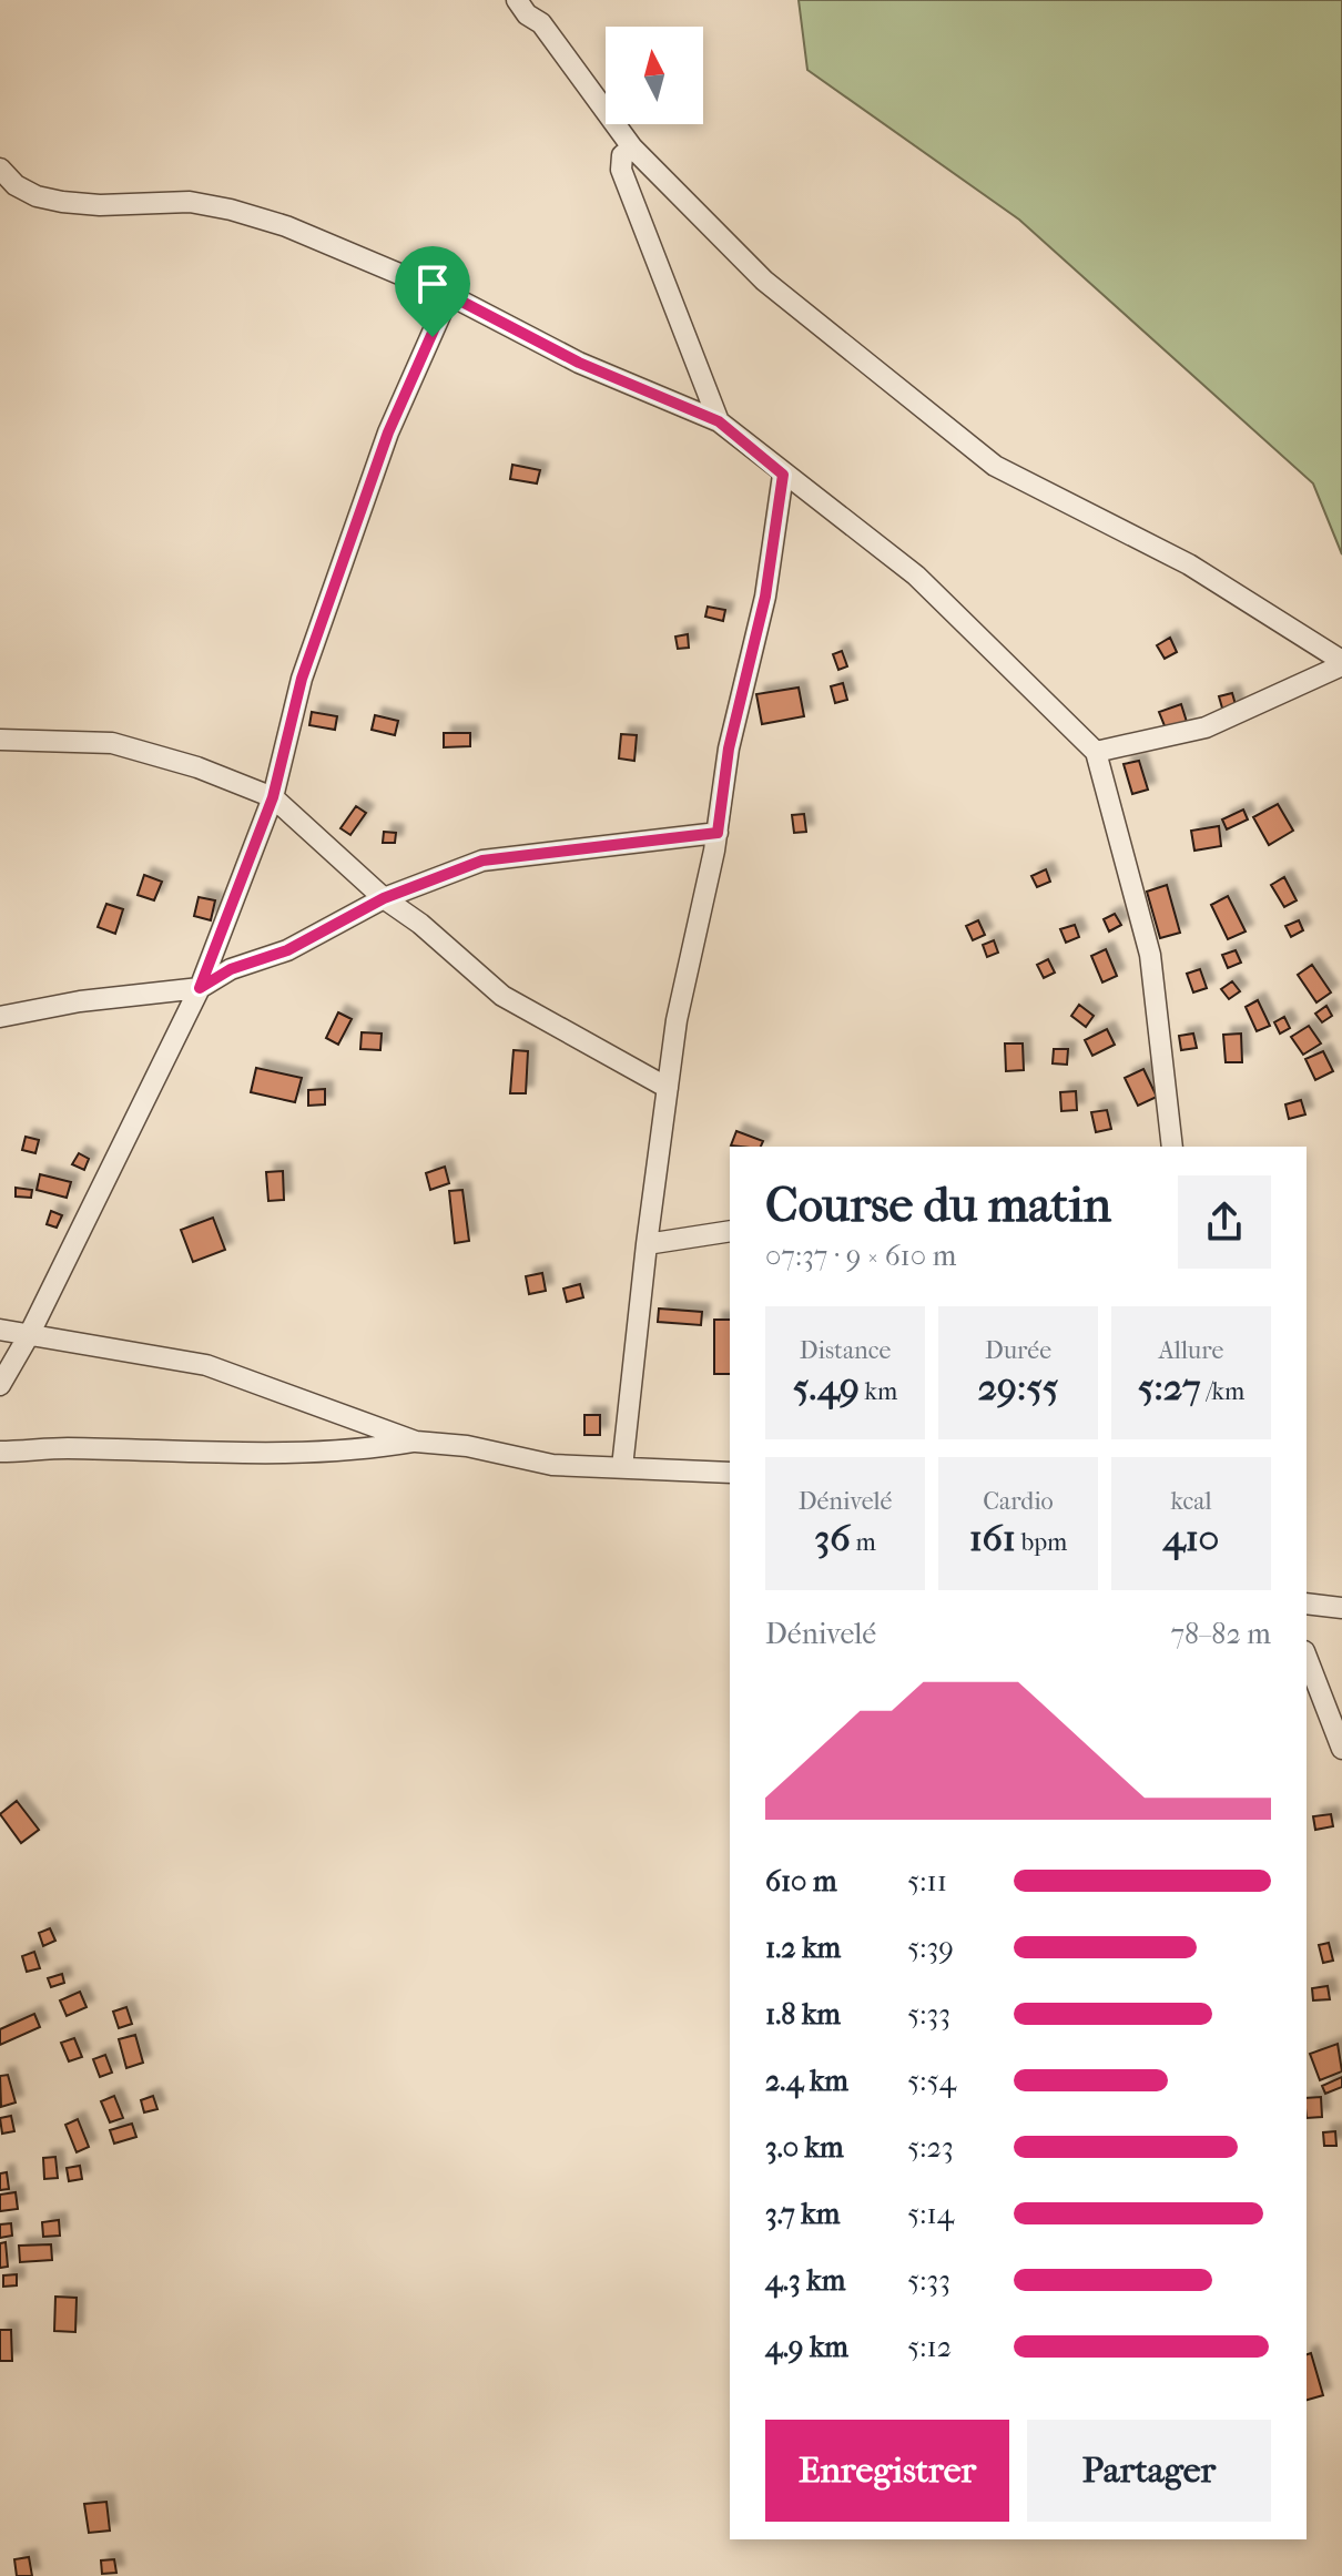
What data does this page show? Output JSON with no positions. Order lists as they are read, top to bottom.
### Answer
{
  "north": "top",
  "page": {
    "heading": ["Course du matin", "07:37 · 9 × 610 m"],
    "stats": [
      ["Distance", "5.49 km"],
      ["Durée", "29:55"],
      ["Allure", "5:27 /km"],
      ["Dénivelé", "36 m"],
      ["Cardio", "161 bpm"],
      ["kcal", "410"]
    ],
    "chart": ["Dénivelé", "78–82 m"],
    "list": [
      {
        "name": "610 m",
        "note": "5:11"
      },
      {
        "name": "1.2 km",
        "note": "5:39"
      },
      {
        "name": "1.8 km",
        "note": "5:33"
      },
      {
        "name": "2.4 km",
        "note": "5:54"
      },
      {
        "name": "3.0 km",
        "note": "5:23"
      },
      {
        "name": "3.7 km",
        "note": "5:14"
      },
      {
        "name": "4.3 km",
        "note": "5:33"
      },
      {
        "name": "4.9 km",
        "note": "5:12"
      }
    ],
    "buttons": ["Enregistrer", "Partager"]
  }
}
